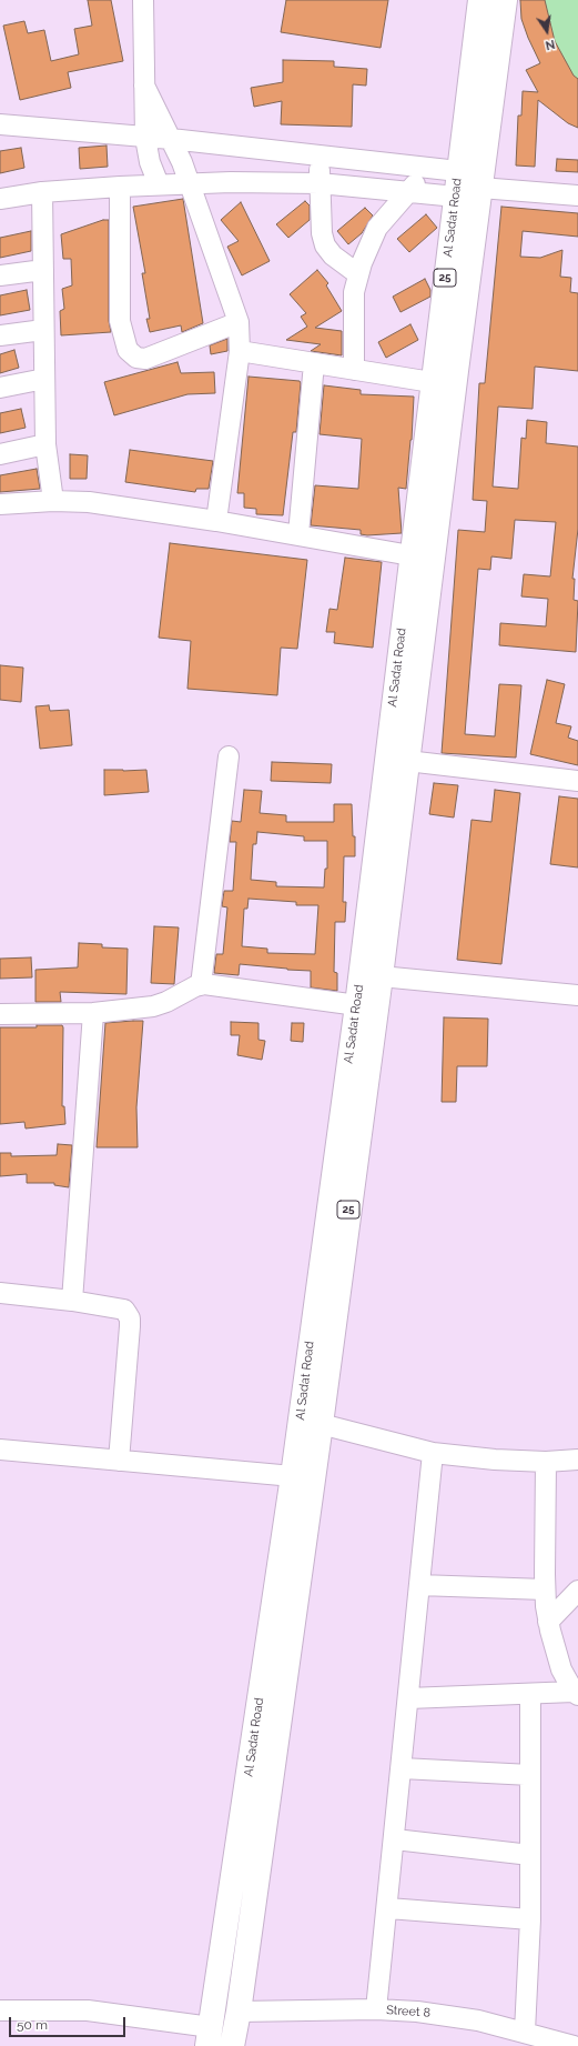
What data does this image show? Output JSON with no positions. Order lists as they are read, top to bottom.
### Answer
{
  "streets": {
    "main road": ["Al Sadat Road", "25"],
    "street": ["Street 8"]
  },
  "crossings": [
    ["Al Sadat Road", "Street 8"]
  ],
  "scale_bar": "50 m",
  "north": "bottom"
}
